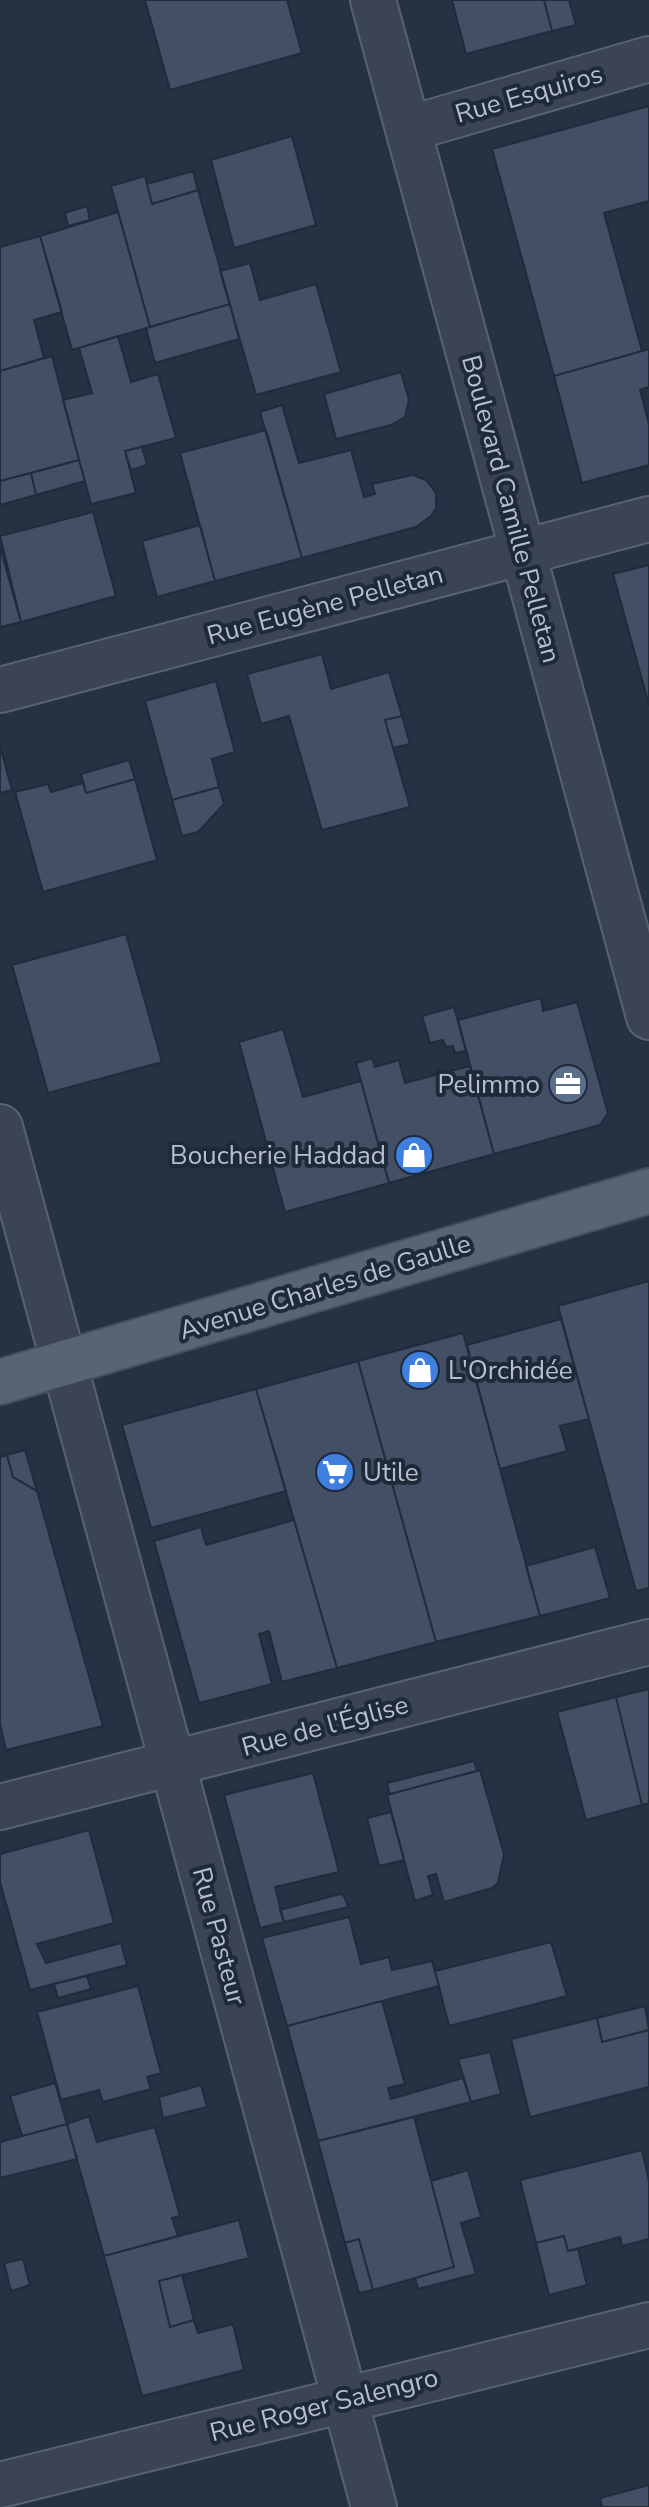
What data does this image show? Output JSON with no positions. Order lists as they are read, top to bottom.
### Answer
{
  "streets": {
    "main road": ["Avenue Charles de Gaulle"],
    "street": [
      "Rue Esquiros",
      "Boulevard Camille Pelletan",
      "Rue Eugène Pelletan",
      "Rue de l'Église",
      "Rue Pasteur",
      "Rue Roger Salengro"
    ]
  },
  "crossings": [
    ["Rue Esquiros", "Boulevard Camille Pelletan"],
    ["Boulevard Camille Pelletan", "Rue Eugène Pelletan"],
    ["Avenue Charles de Gaulle", "Rue Pasteur"],
    ["Rue de l'Église", "Rue Pasteur"],
    ["Rue Pasteur", "Rue Roger Salengro"]
  ],
  "places": {
    "office": ["Pelimmo"],
    "shop": ["Boucherie Haddad", "L'Orchidée"],
    "supermarket": ["Utile"]
  }
}
